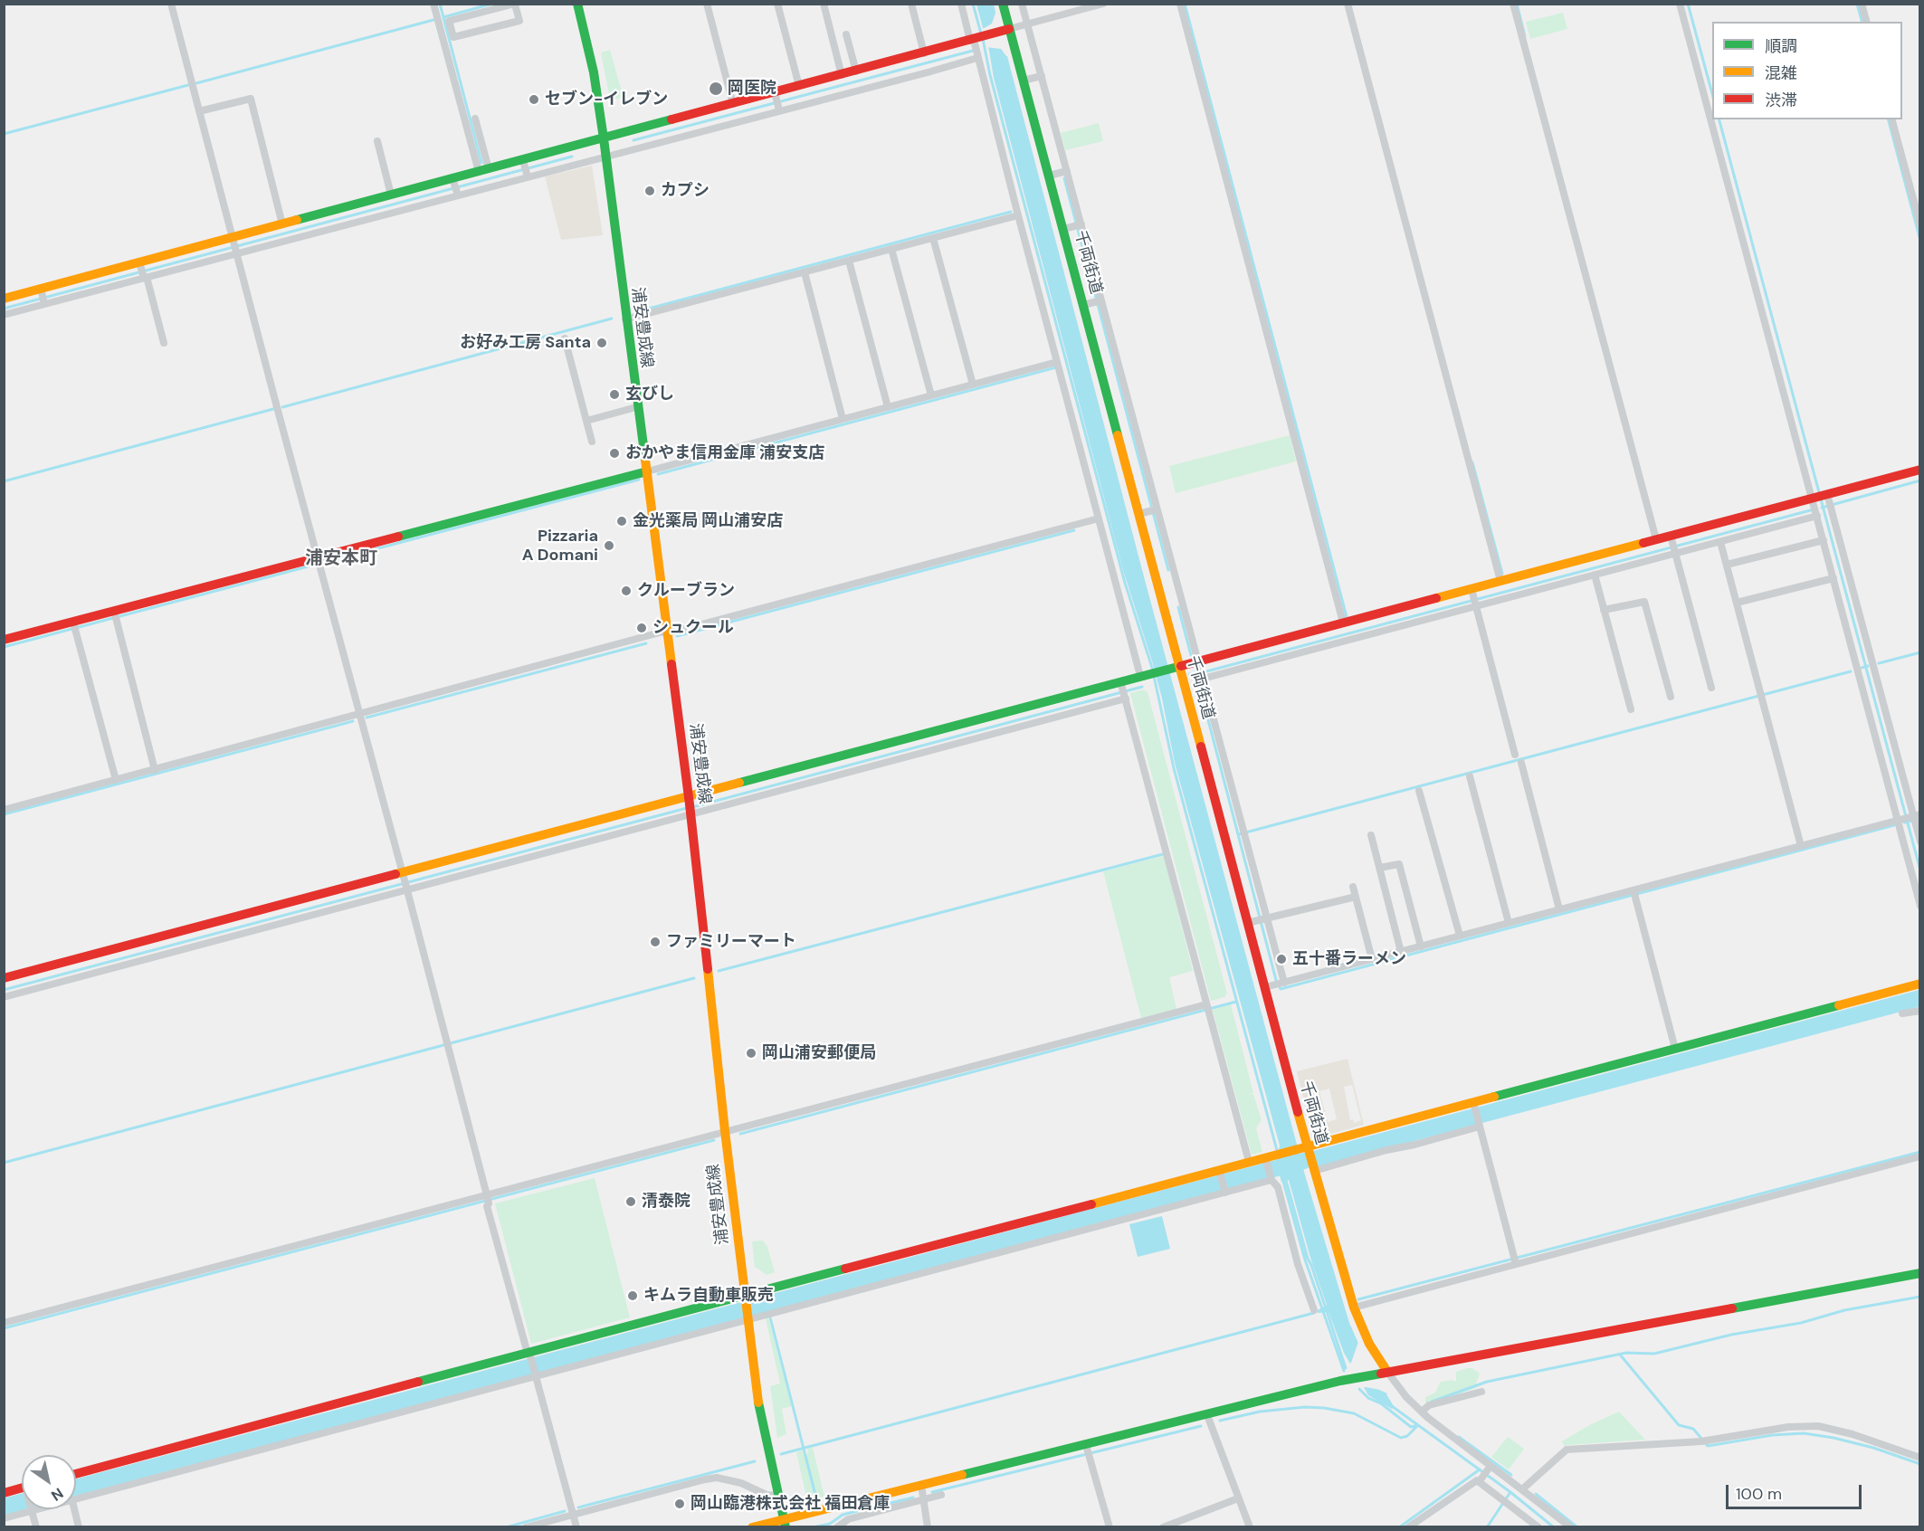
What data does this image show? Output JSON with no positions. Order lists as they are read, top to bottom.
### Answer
{
  "streets": {
    "street": ["千両街道", "浦安豊成線"]
  },
  "districts": ["浦安本町"],
  "places": [
    "岡医院",
    "セブン-イレブン",
    "カプシ",
    "お好み工房 Santa",
    "玄びし",
    "おかやま信用金庫 浦安支店",
    "金光薬局 岡山浦安店",
    "Pizzaria A Domani",
    "クルーブラン",
    "シュクール",
    "ファミリーマート",
    "五十番ラーメン",
    "岡山浦安郵便局",
    "清泰院",
    "キムラ自動車販売",
    "岡山臨港株式会社 福田倉庫"
  ],
  "legend": ["順調", "混雑", "渋滞"],
  "scale_bar": "100 m",
  "north": "bottom right"
}
